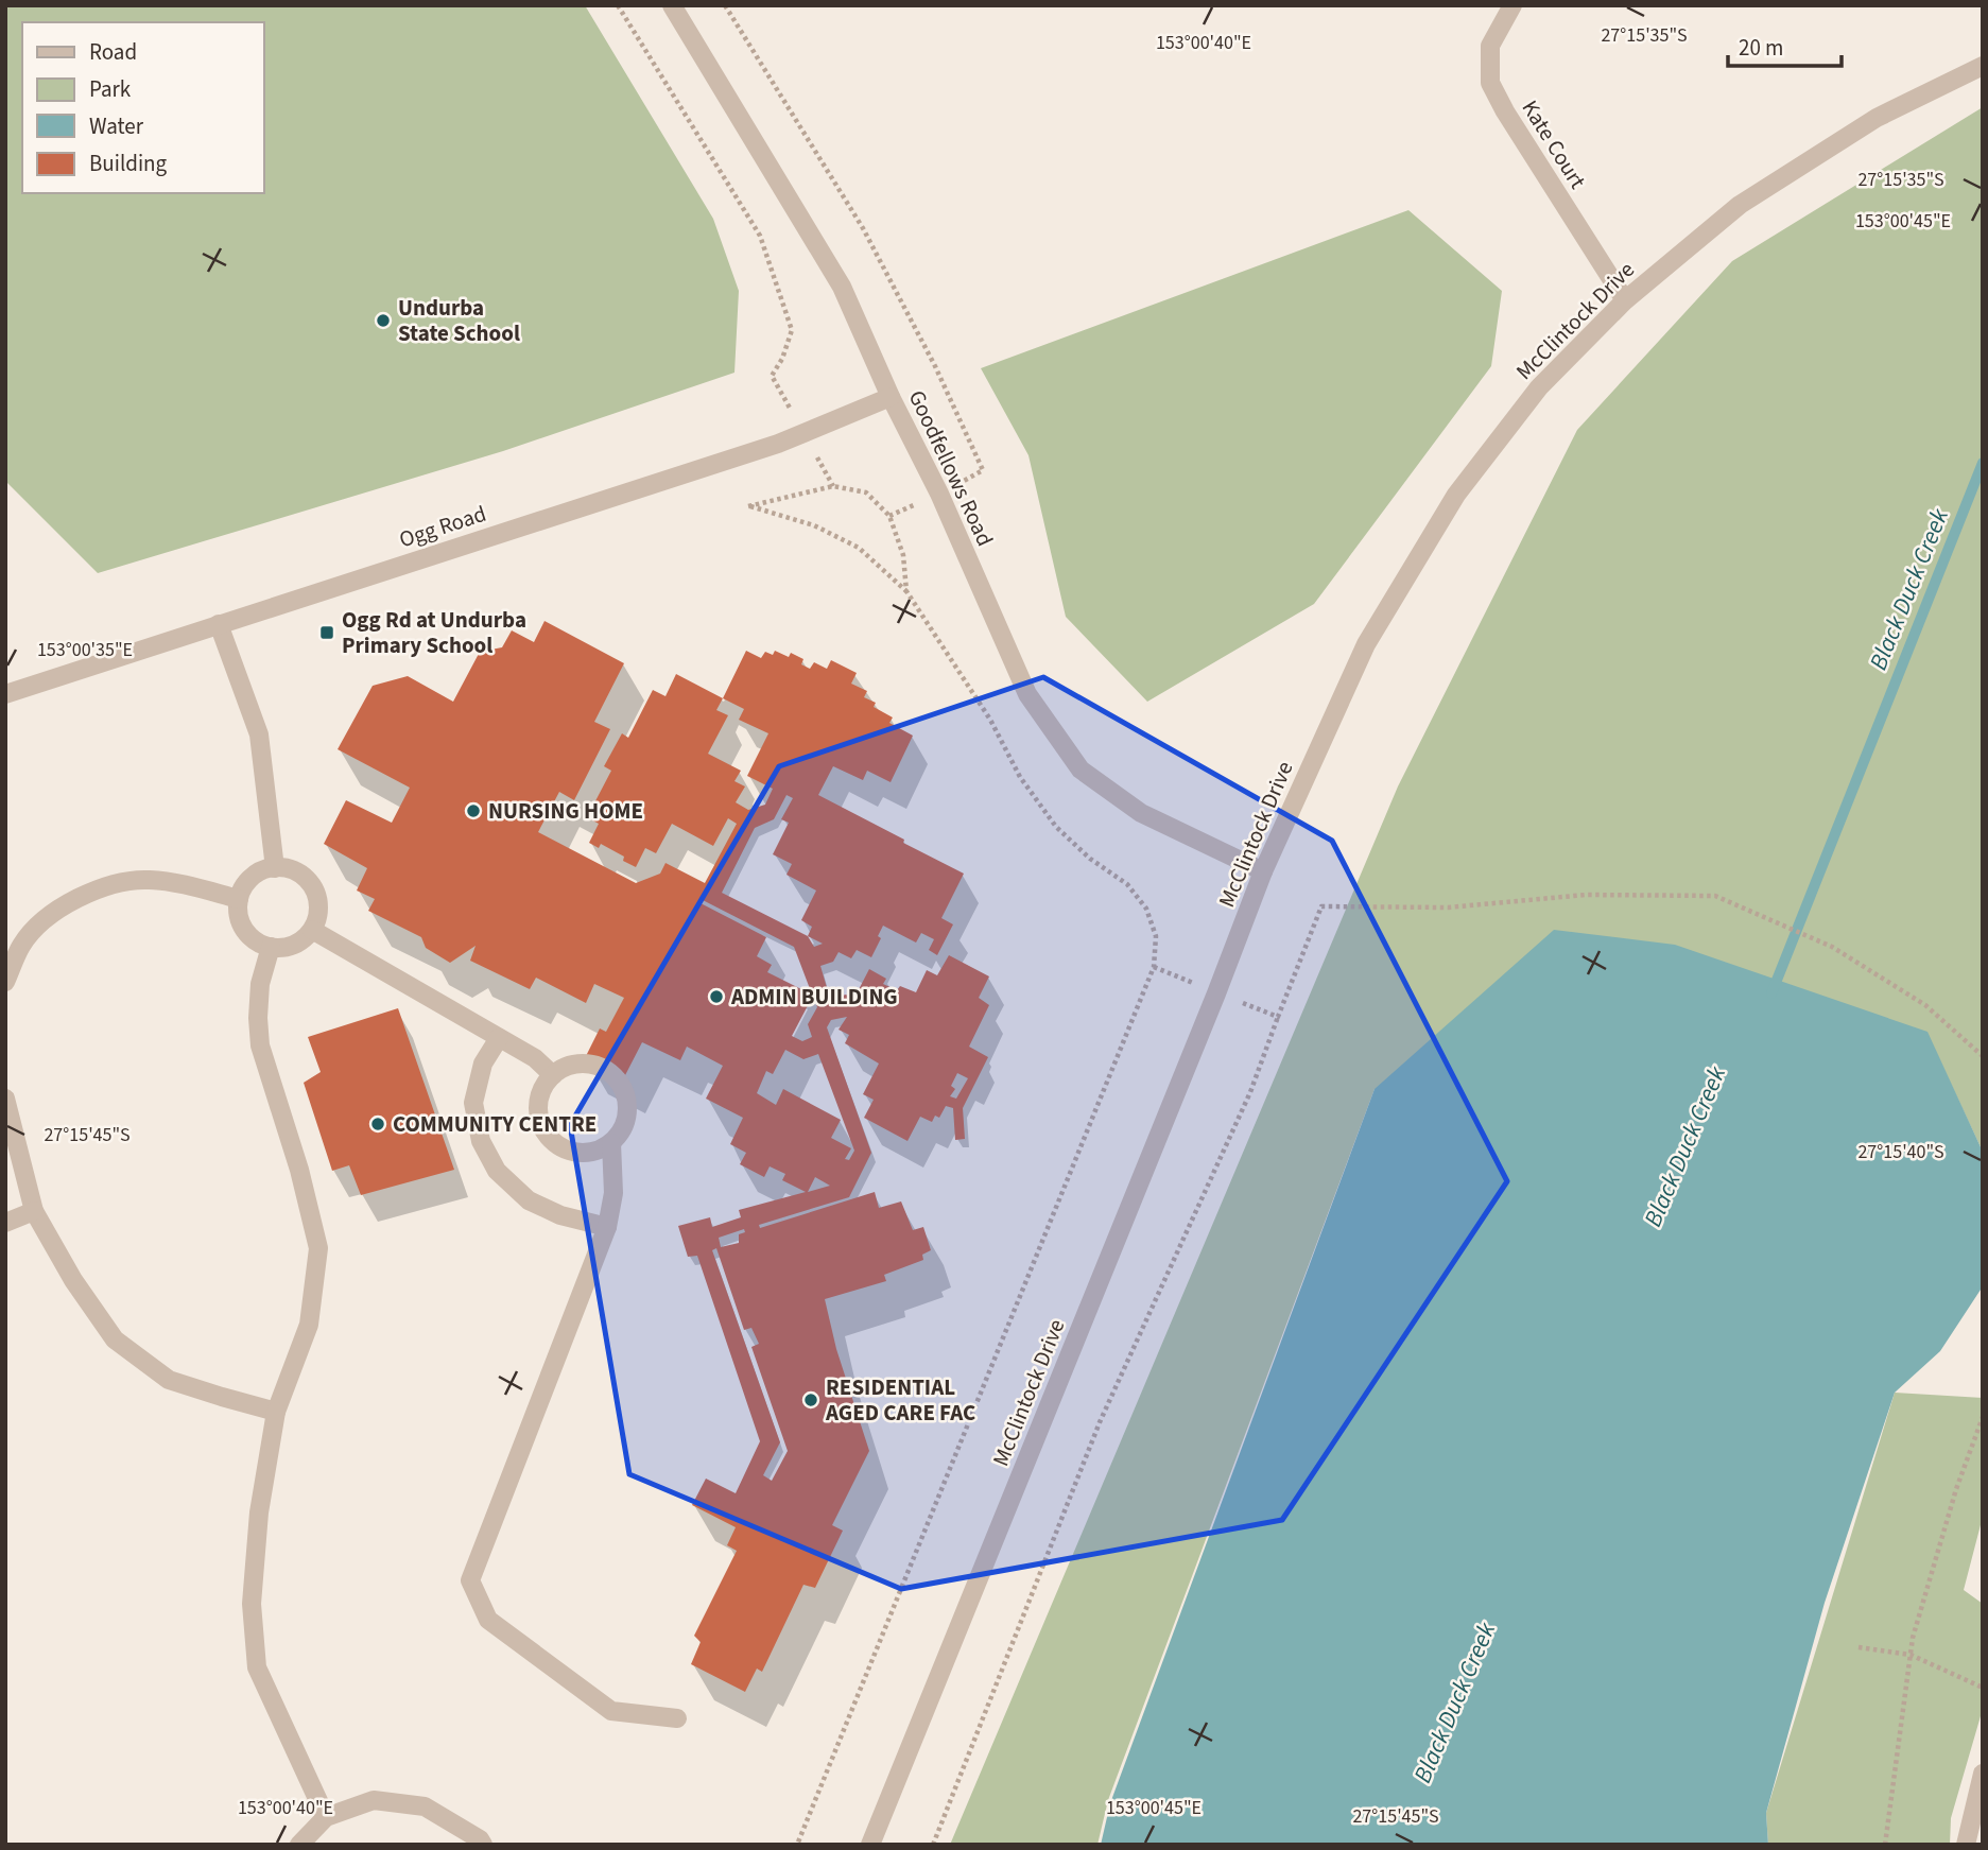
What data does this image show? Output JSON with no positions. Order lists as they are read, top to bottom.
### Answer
{
  "streets": {
    "street": [
      "Kate Court",
      "McClintock Drive",
      "Goodfellows Road",
      "Ogg Road"
    ]
  },
  "crossings": [
    ["Kate Court", "McClintock Drive"],
    ["McClintock Drive", "Goodfellows Road"],
    ["Goodfellows Road", "Ogg Road"]
  ],
  "water": ["Black Duck Creek"],
  "places": {
    "other": [
      "Undurba State School",
      "NURSING HOME",
      "ADMIN BUILDING",
      "COMMUNITY CENTRE",
      "RESIDENTIAL AGED CARE FAC"
    ],
    "transit": ["Ogg Rd at Undurba Primary School"]
  },
  "legend": [
    "Road",
    "Park",
    "Water",
    "Building"
  ],
  "scale_bar": "20 m",
  "coordinates": [
    "27°15'35\"S",
    "153°00'40\"E",
    "153°00'45\"E",
    "153°00'35\"E",
    "27°15'45\"S",
    "27°15'40\"S"
  ]
}
